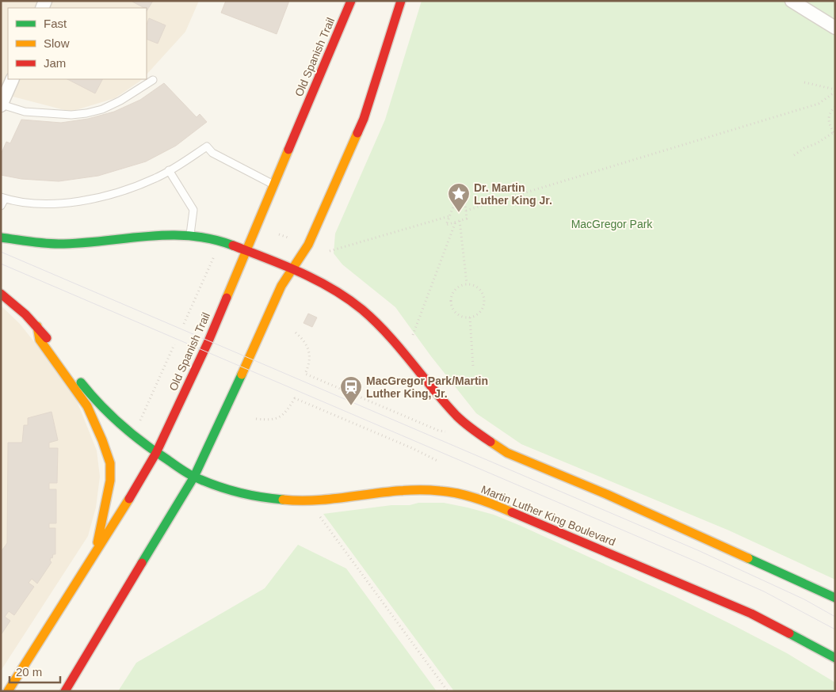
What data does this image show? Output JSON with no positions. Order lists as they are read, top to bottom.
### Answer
{
  "streets": {
    "main road": ["Old Spanish Trail", "Martin Luther King Boulevard"]
  },
  "crossings": [
    ["Old Spanish Trail", "Martin Luther King Boulevard"]
  ],
  "parks": ["MacGregor Park"],
  "places": {
    "place": ["Dr. Martin Luther King Jr."],
    "station": ["MacGregor Park/Martin Luther King, Jr."]
  },
  "legend": ["Fast", "Slow", "Jam"],
  "scale_bar": "20 m"
}
